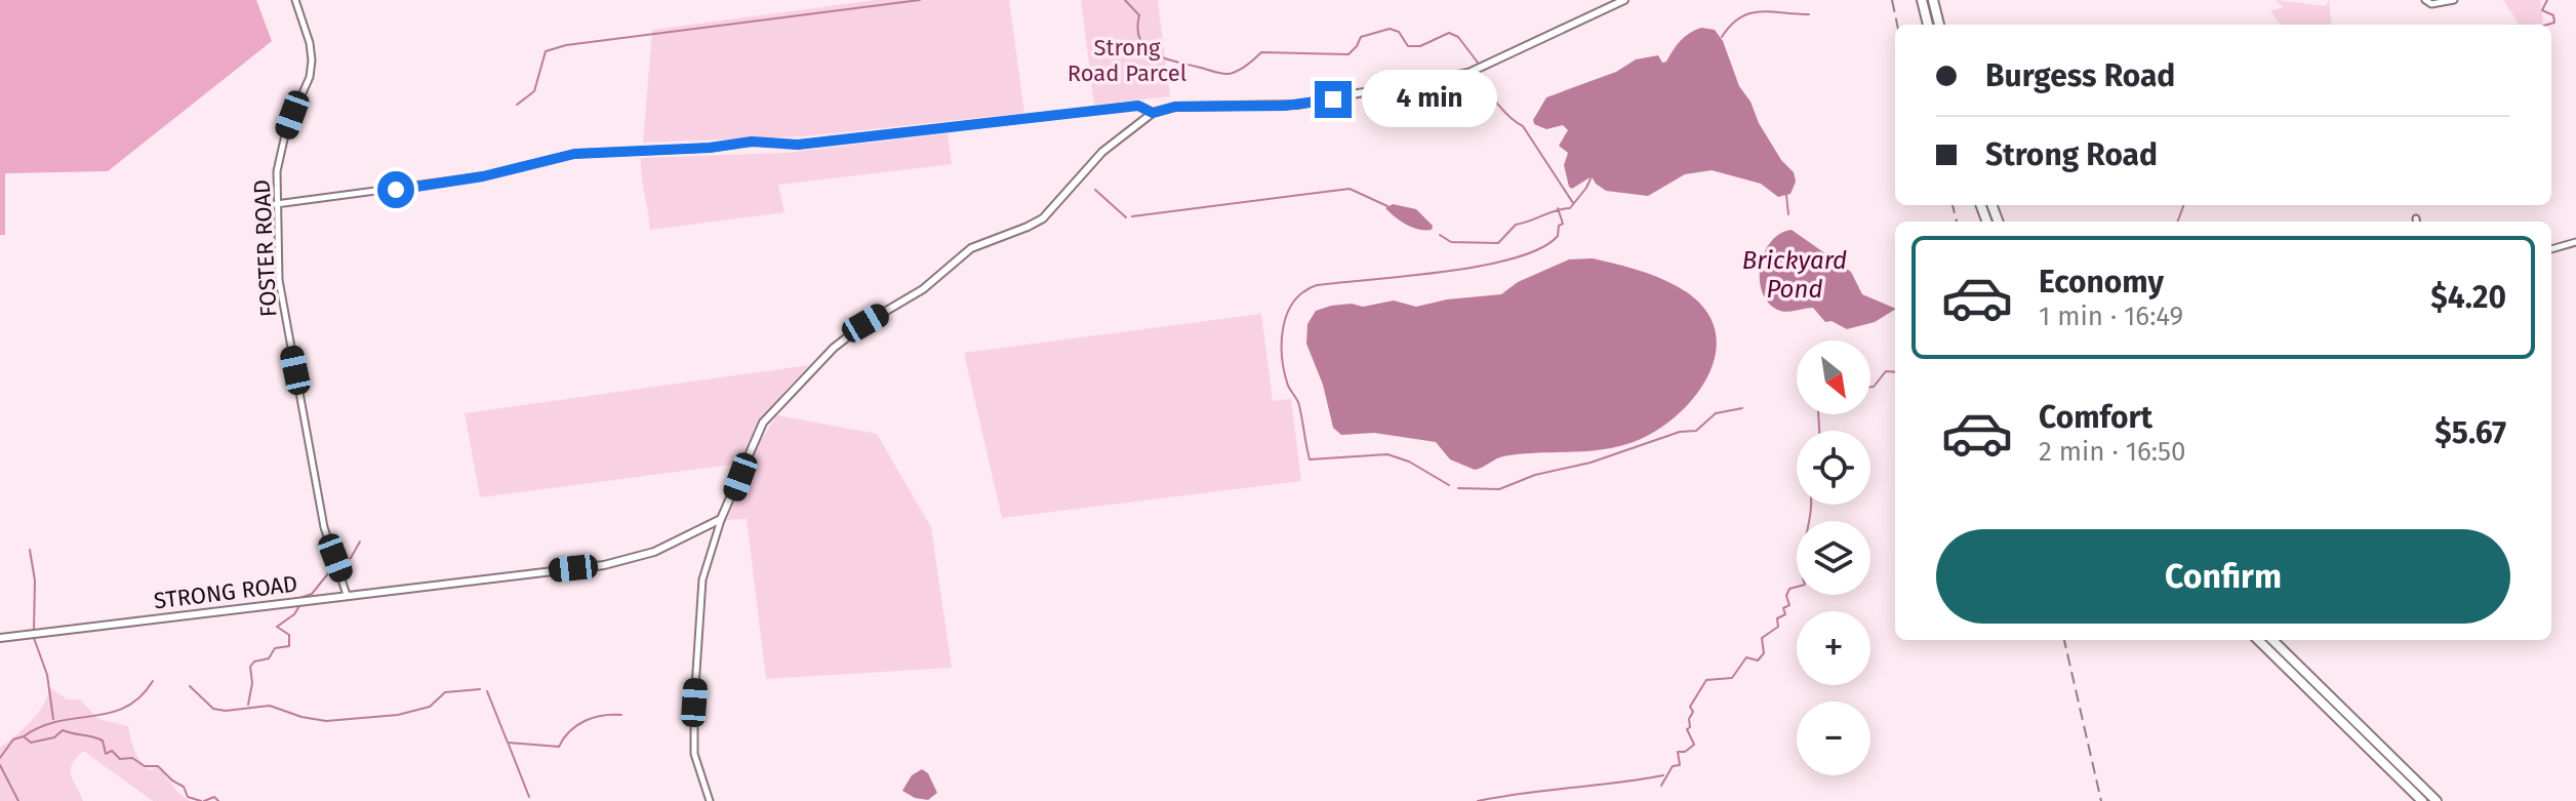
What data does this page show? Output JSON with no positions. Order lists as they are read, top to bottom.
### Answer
{
  "streets": {
    "street": ["FOSTER ROAD", "STRONG ROAD"]
  },
  "crossings": [
    ["FOSTER ROAD", "STRONG ROAD"]
  ],
  "water": ["Brickyard Pond"],
  "parks": ["Strong Road Parcel"],
  "north": "bottom right",
  "page": {
    "banner": ["Burgess Road", "Strong Road"],
    "bubble": "4 min",
    "list": [
      {
        "name": "Economy",
        "note": "1 min · 16:49",
        "value": "$4.20"
      },
      {
        "name": "Comfort",
        "note": "2 min · 16:50",
        "value": "$5.67"
      }
    ],
    "map_buttons": ["+", "−"],
    "buttons": "Confirm"
  }
}
